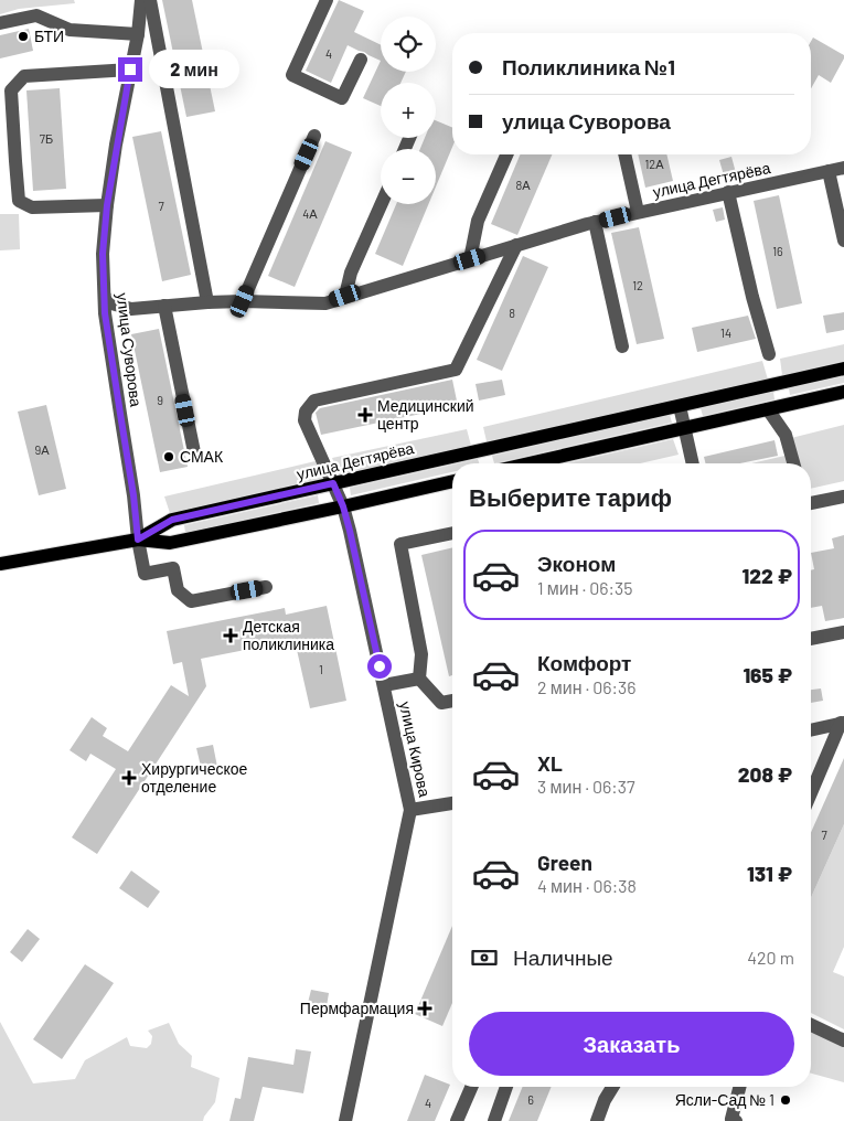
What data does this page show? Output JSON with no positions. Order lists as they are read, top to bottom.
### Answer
{
  "streets": {
    "main road": ["улица Дегтярёва"],
    "street": ["улица Суворова", "улица Кирова"]
  },
  "crossings": [
    ["улица Дегтярёва", "улица Суворова"],
    ["улица Дегтярёва", "улица Кирова"]
  ],
  "places": {
    "other": ["БТИ", "СМАК", "Ясли-Сад № 1"],
    "health": [
      "Медицинский центр",
      "Детская поликлиника",
      "Хирургическое отделение",
      "Пермфармация"
    ]
  },
  "house_numbers": [
    "4",
    "7Б",
    "12А",
    "8А",
    "7",
    "4А",
    "16",
    "12",
    "8",
    "14",
    "9",
    "9А",
    "1",
    "7",
    "6",
    "4"
  ],
  "page": {
    "map_buttons": ["+", "−"],
    "banner": ["Поликлиника №1", "улица Суворова"],
    "bubble": "2 мин",
    "heading": "Выберите тариф",
    "list": [
      {
        "name": "Эконом",
        "note": "1 мин · 06:35",
        "value": "122 ₽"
      },
      {
        "name": "Комфорт",
        "note": "2 мин · 06:36",
        "value": "165 ₽"
      },
      {
        "name": "XL",
        "note": "3 мин · 06:37",
        "value": "208 ₽"
      },
      {
        "name": "Green",
        "note": "4 мин · 06:38",
        "value": "131 ₽"
      }
    ],
    "pay": ["Наличные", "420 m"],
    "buttons": "Заказать"
  }
}
